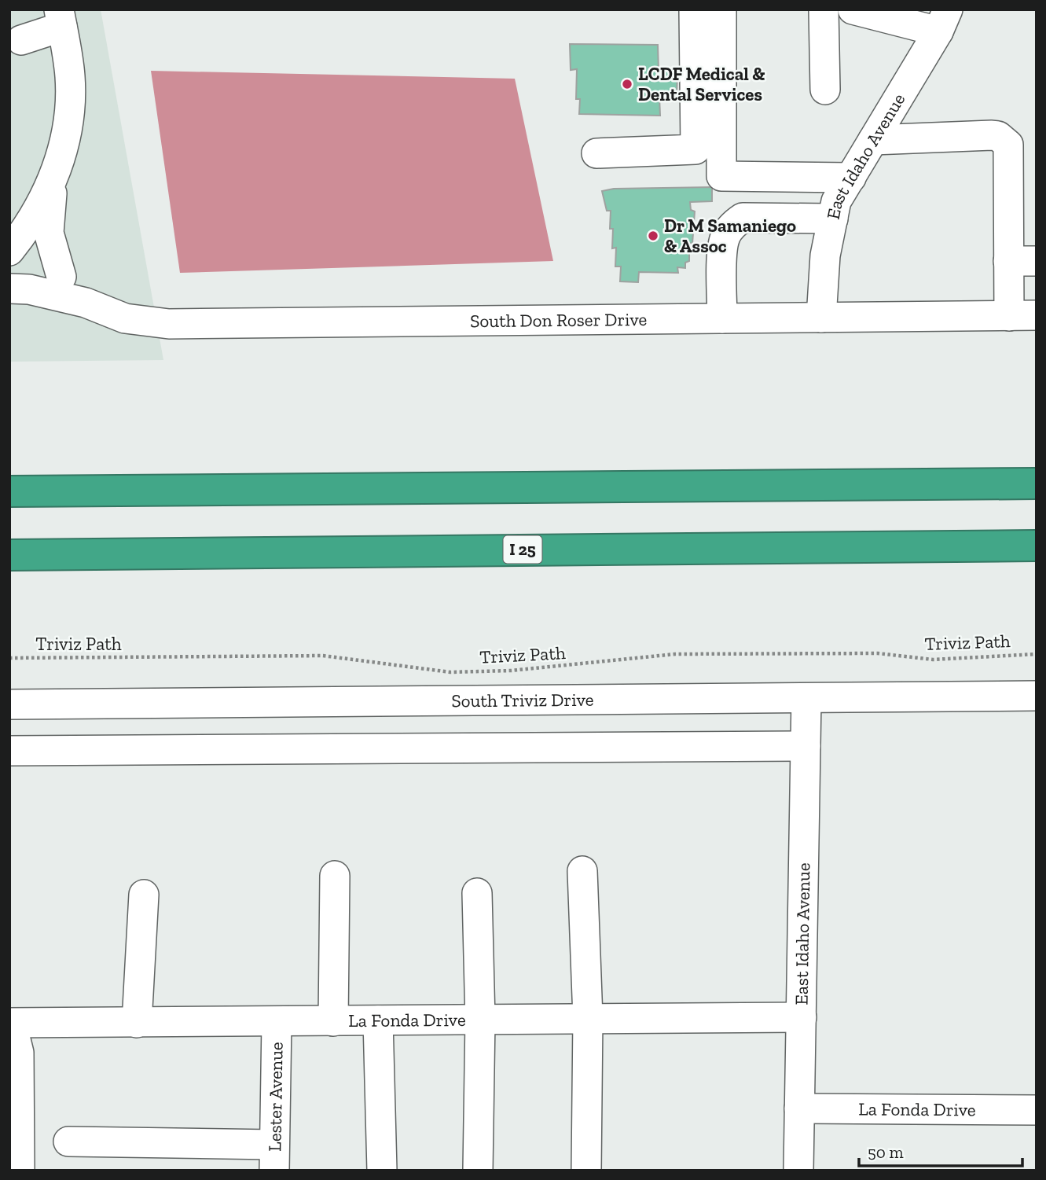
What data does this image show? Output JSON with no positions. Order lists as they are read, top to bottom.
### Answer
{
  "streets": {
    "highway": ["I 25"],
    "street": [
      "East Idaho Avenue",
      "South Don Roser Drive",
      "South Triviz Drive",
      "La Fonda Drive",
      "Lester Avenue"
    ],
    "path": ["Triviz Path"]
  },
  "crossings": [
    ["East Idaho Avenue", "South Don Roser Drive"],
    ["East Idaho Avenue", "South Triviz Drive"],
    ["East Idaho Avenue", "La Fonda Drive"],
    ["La Fonda Drive", "Lester Avenue"]
  ],
  "places": ["LCDF Medical & Dental Services", "Dr M Samaniego & Assoc"],
  "scale_bar": "50 m"
}
